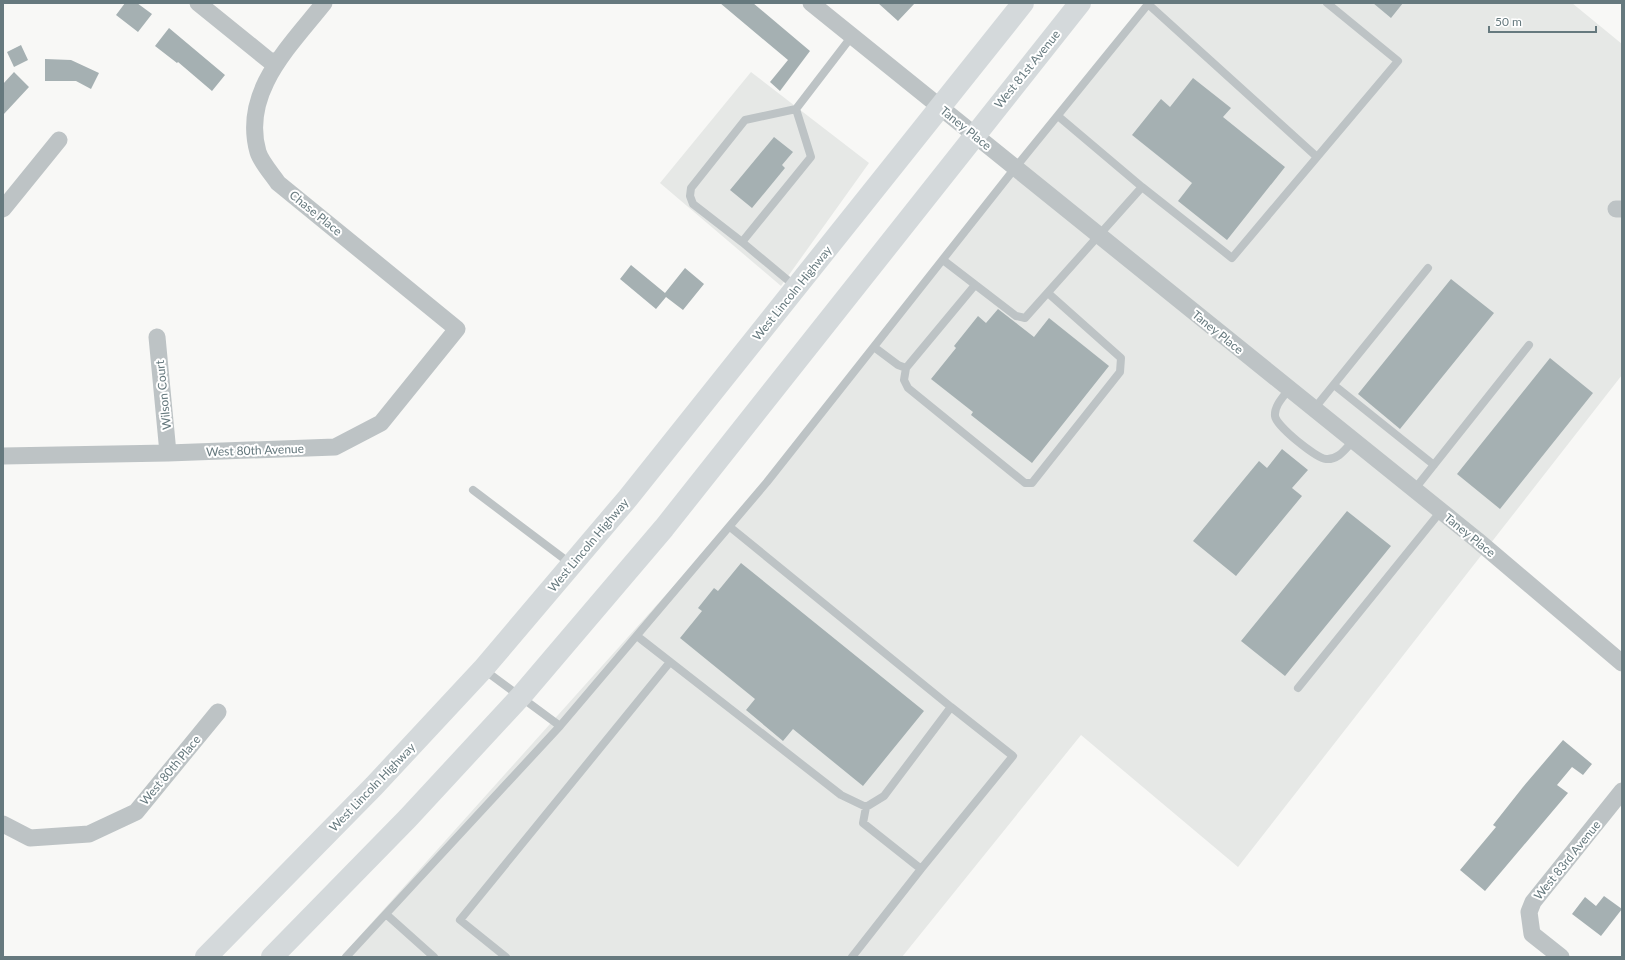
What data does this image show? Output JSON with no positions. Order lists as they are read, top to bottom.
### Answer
{
  "streets": {
    "main road": ["West 81st Avenue", "West Lincoln Highway"],
    "street": [
      "Taney Place",
      "Chase Place",
      "Wilson Court",
      "West 80th Avenue",
      "West 80th Place",
      "West 83rd Avenue"
    ]
  },
  "crossings": [
    ["West 81st Avenue", "Taney Place"],
    ["Taney Place", "West Lincoln Highway"],
    ["Chase Place", "West 80th Avenue"],
    ["Wilson Court", "West 80th Avenue"]
  ],
  "scale_bar": "50 m"
}
